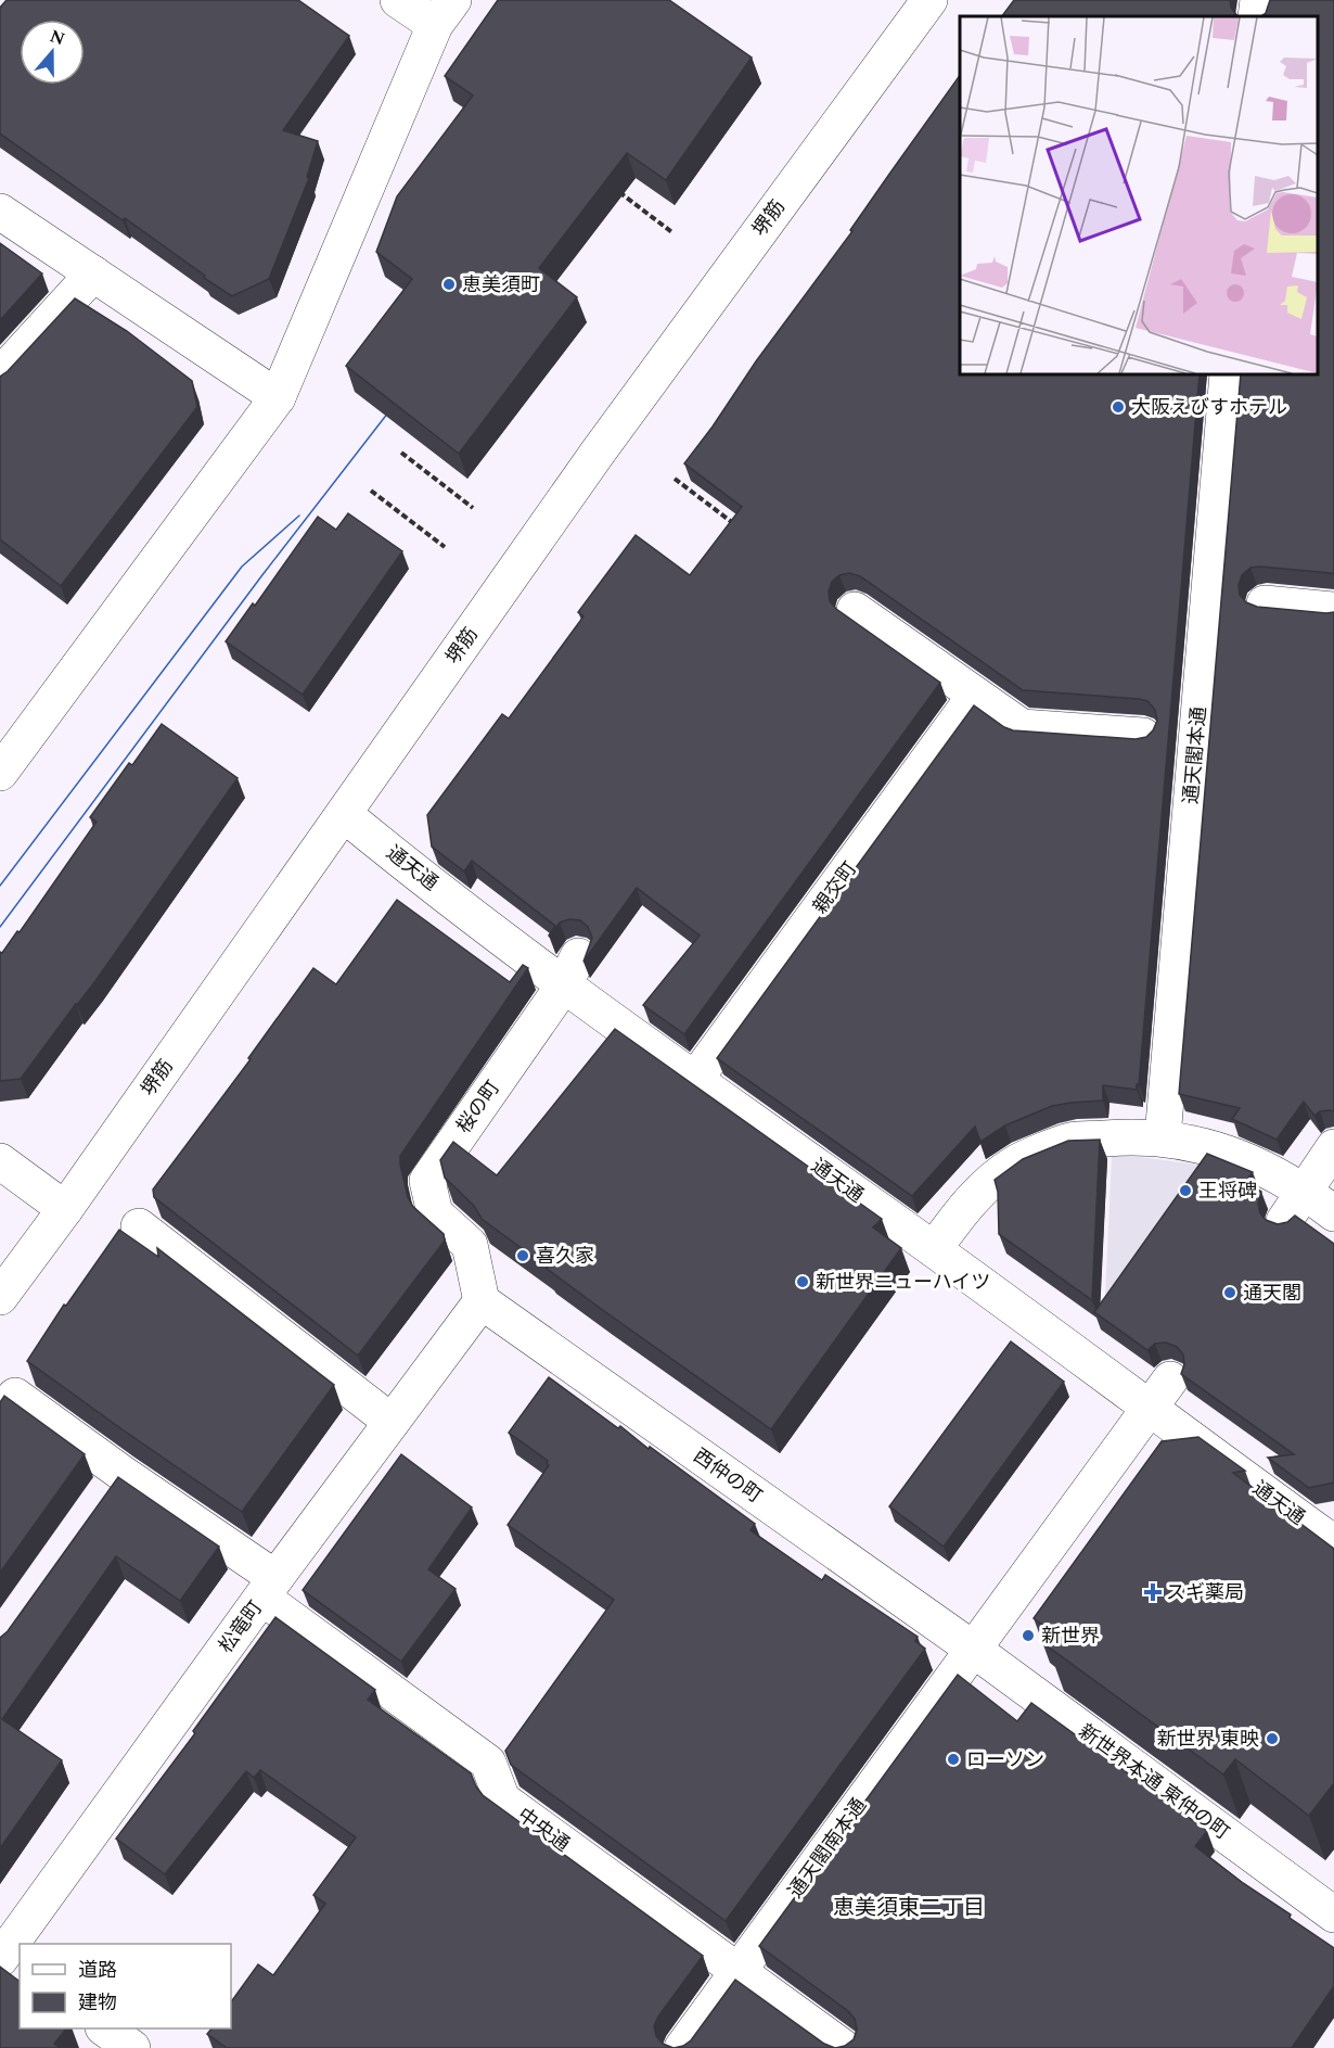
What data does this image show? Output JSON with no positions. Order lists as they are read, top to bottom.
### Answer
{
  "streets": {
    "street": [
      "堺筋",
      "通天閣本通",
      "通天通",
      "親交町",
      "桜の町",
      "西仲の町",
      "松竜町",
      "新世界本通 東仲の町",
      "中央通",
      "通天閣南本通"
    ]
  },
  "crossings": [
    ["堺筋", "通天通"],
    ["通天通", "親交町"],
    ["通天通", "桜の町"],
    ["通天通", "通天閣南本通"],
    ["桜の町", "西仲の町"],
    ["桜の町", "松竜町"],
    ["西仲の町", "松竜町"],
    ["西仲の町", "新世界本通 東仲の町"],
    ["西仲の町", "通天閣南本通"],
    ["松竜町", "中央通"],
    ["新世界本通 東仲の町", "通天閣南本通"],
    ["中央通", "通天閣南本通"]
  ],
  "districts": ["恵美須東二丁目"],
  "places": {
    "other": [
      "恵美須町",
      "大阪えびすホテル",
      "王将碑",
      "喜久家",
      "新世界ニューハイツ",
      "通天閣",
      "新世界",
      "新世界 東映",
      "ローソン"
    ],
    "health": ["スギ薬局"]
  },
  "legend": ["道路", "建物"],
  "north": "top"
}
